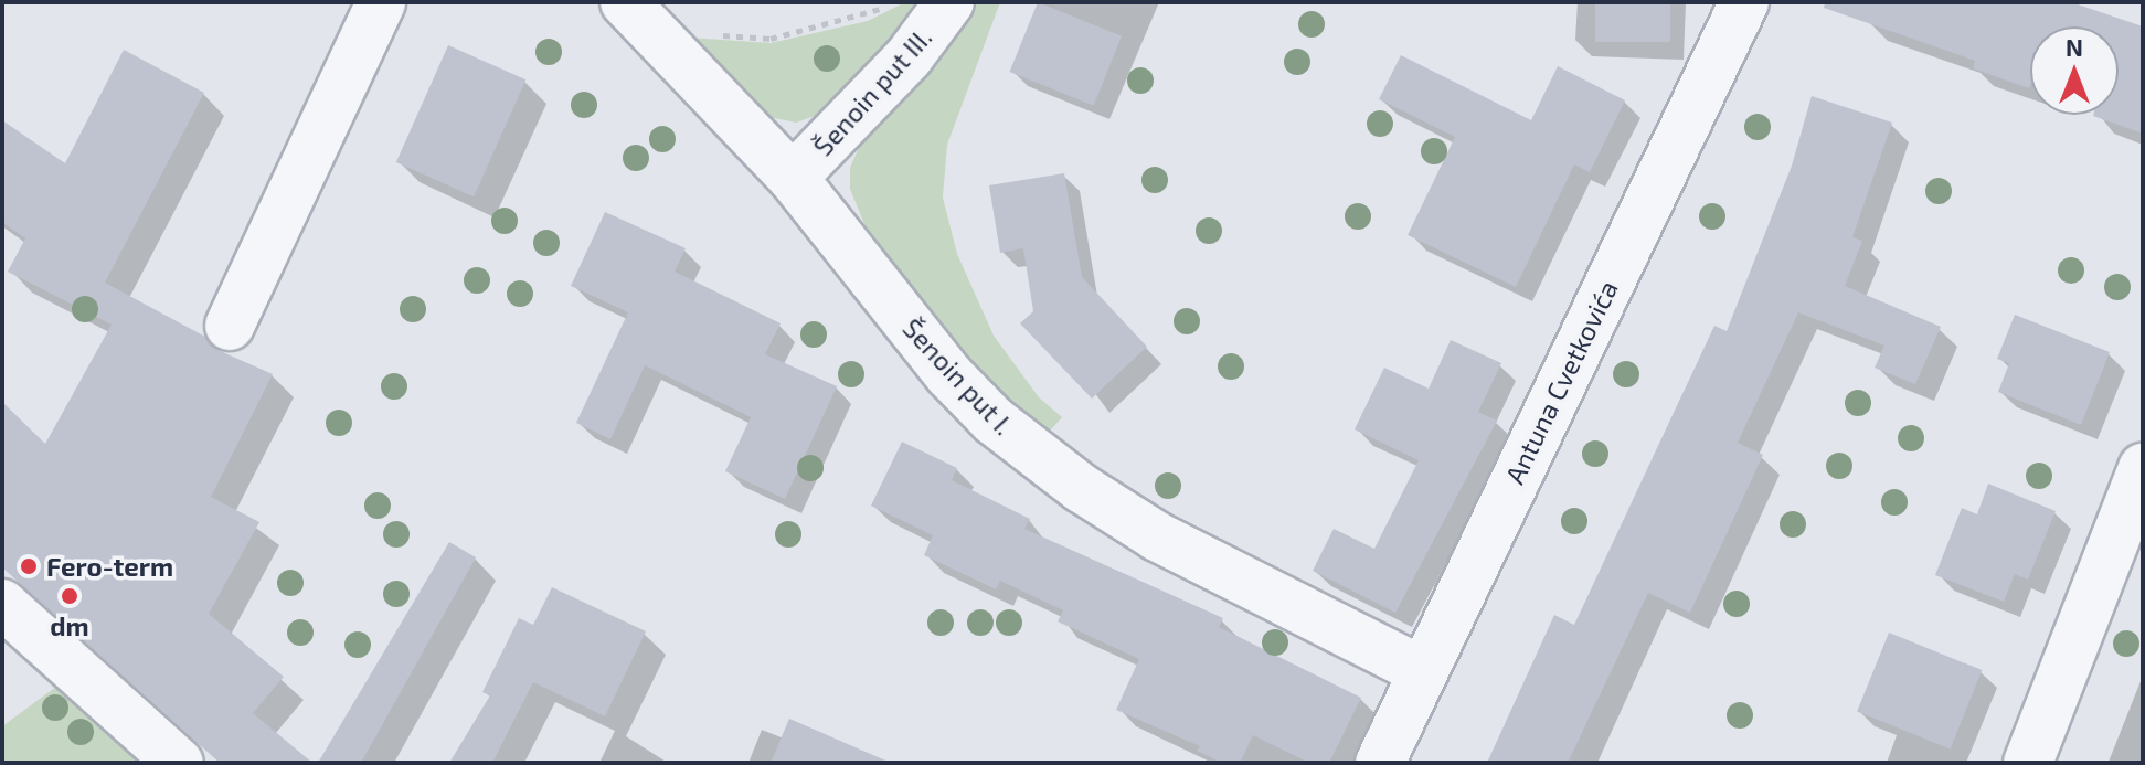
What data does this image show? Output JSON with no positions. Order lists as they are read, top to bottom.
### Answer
{
  "streets": {
    "street": ["Šenoin put III.", "Šenoin put I.", "Antuna Cvetkovića"]
  },
  "crossings": [
    ["Šenoin put III.", "Šenoin put I."],
    ["Šenoin put I.", "Antuna Cvetkovića"]
  ],
  "places": ["Fero-term", "dm"],
  "north": "top"
}
